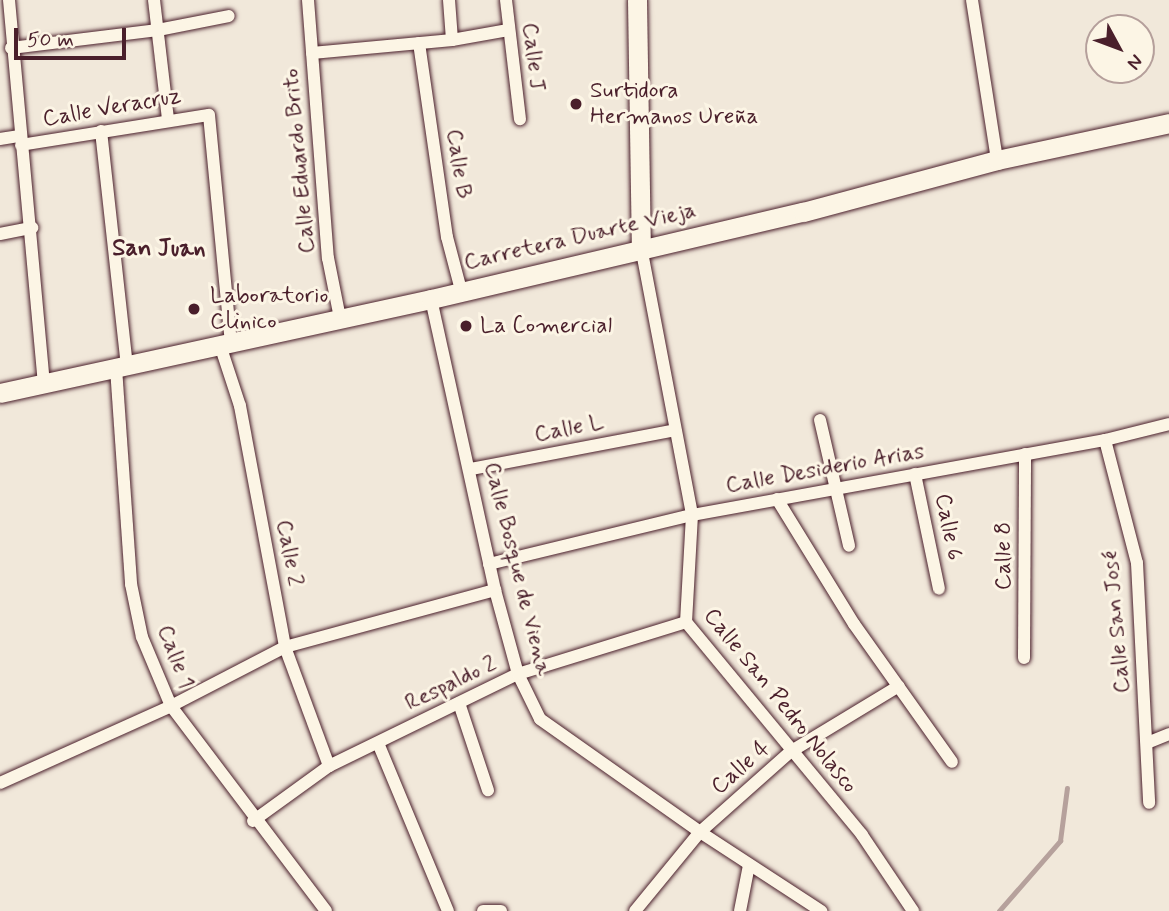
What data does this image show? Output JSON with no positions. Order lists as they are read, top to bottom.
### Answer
{
  "streets": {
    "main road": ["Carretera Duarte Vieja"],
    "street": [
      "Calle J",
      "Calle Veracruz",
      "Calle Eduardo Brito",
      "Calle B",
      "Calle L",
      "Calle Desiderio Arias",
      "Calle 6",
      "Calle 2",
      "Calle 8",
      "Calle Bosque de Viena",
      "Calle San José",
      "Calle 1",
      "Respaldo 2",
      "Calle San Pedro Nolasco",
      "Calle 4"
    ]
  },
  "crossings": [
    ["Calle Veracruz", "Calle 2"],
    ["Calle Veracruz", "Calle 1"],
    ["Calle Eduardo Brito", "Carretera Duarte Vieja"],
    ["Calle B", "Carretera Duarte Vieja"],
    ["Carretera Duarte Vieja", "Calle 2"],
    ["Carretera Duarte Vieja", "Calle Bosque de Viena"],
    ["Carretera Duarte Vieja", "Calle 1"],
    ["Carretera Duarte Vieja", "Calle San Pedro Nolasco"],
    ["Calle L", "Calle Bosque de Viena"],
    ["Calle L", "Calle San Pedro Nolasco"],
    ["Calle Desiderio Arias", "Calle 6"],
    ["Calle Desiderio Arias", "Calle 8"],
    ["Calle Desiderio Arias", "Calle Bosque de Viena"],
    ["Calle Desiderio Arias", "Calle San José"],
    ["Calle Desiderio Arias", "Calle San Pedro Nolasco"],
    ["Calle 2", "Respaldo 2"],
    ["Calle Bosque de Viena", "Respaldo 2"],
    ["Calle Bosque de Viena", "Calle 4"],
    ["Calle 1", "Respaldo 2"],
    ["Respaldo 2", "Calle San Pedro Nolasco"],
    ["Calle San Pedro Nolasco", "Calle 4"]
  ],
  "districts": ["San Juan"],
  "places": ["Surtidora Hermanos Ureña", "Laboratorio Clinico", "La Comercial"],
  "scale_bar": "50 m",
  "north": "bottom right"
}
